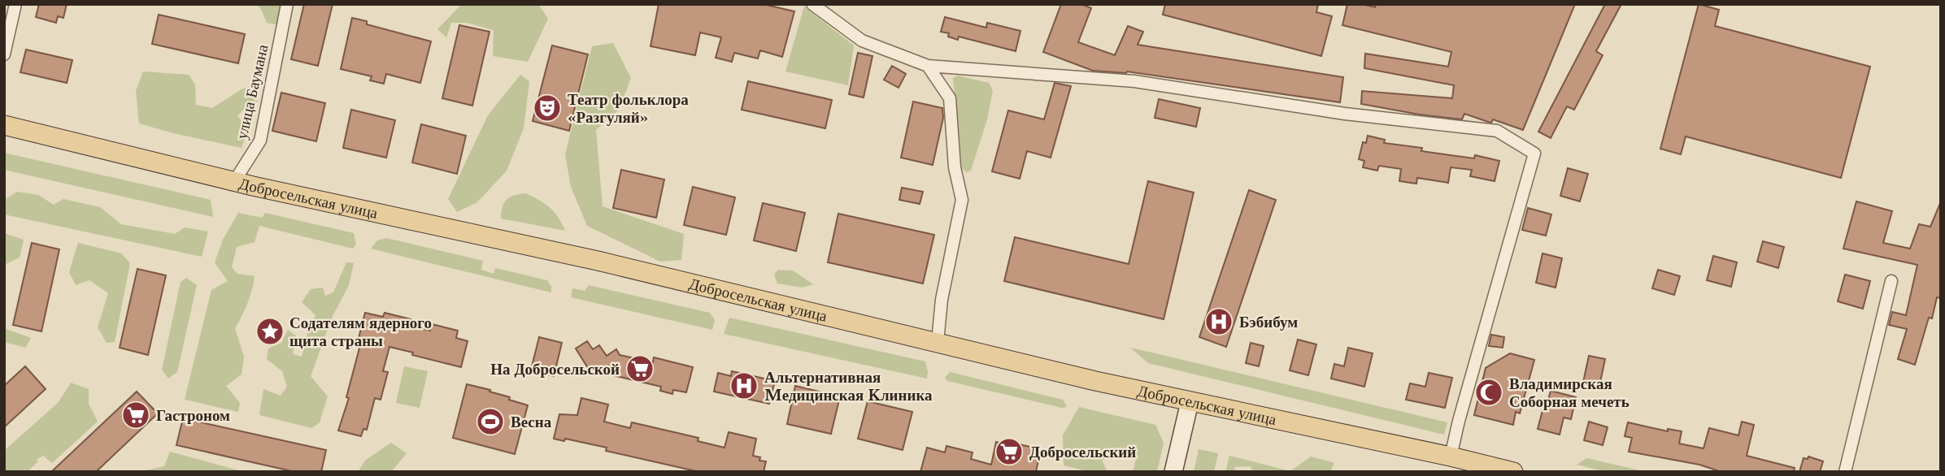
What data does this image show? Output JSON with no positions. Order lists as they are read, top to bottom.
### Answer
{
  "streets": {
    "main road": ["Добросельская улица"],
    "street": ["улица Баумана"]
  },
  "crossings": [
    ["улица Баумана", "Добросельская улица"]
  ],
  "places": {
    "theatre": ["Театр фольклора «Разгуляй»"],
    "hospital": ["Бэбибум", "Альтернативная Mедицинская Kлиника"],
    "place": ["Содателям ядерного щита страны"],
    "supermarket": ["На Добросельской", "Гастроном", "Добросельский"],
    "mosque": ["Владимирская Соборная мечеть"],
    "sports": ["Весна"]
  }
}
